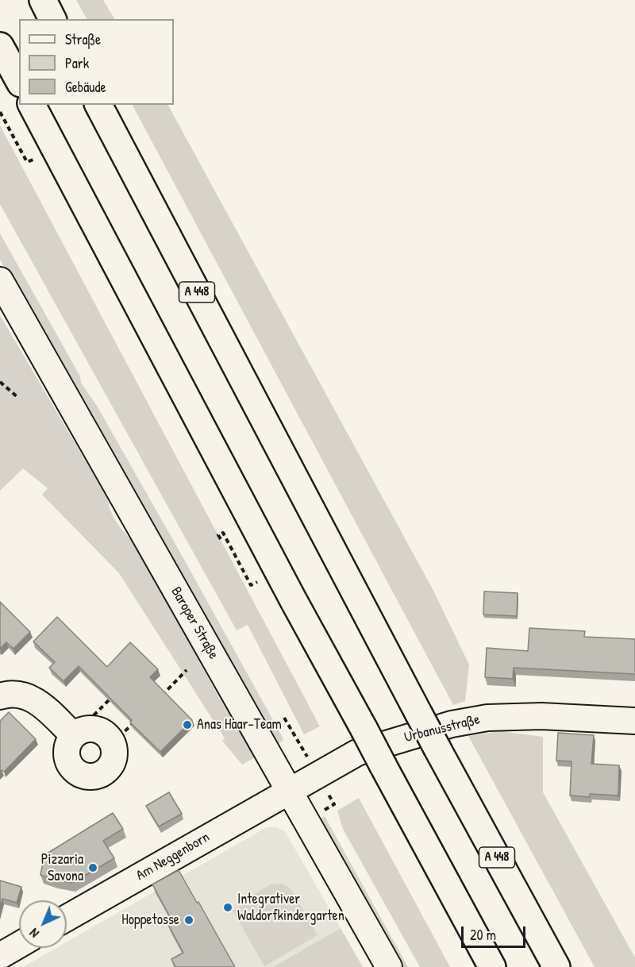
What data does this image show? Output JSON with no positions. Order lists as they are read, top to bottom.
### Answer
{
  "streets": {
    "highway": ["A 448"],
    "street": ["Baroper Straße", "Urbanusstraße", "Am Neggenborn"]
  },
  "crossings": [
    ["Baroper Straße", "Urbanusstraße"],
    ["Baroper Straße", "Am Neggenborn"],
    ["Urbanusstraße", "Am Neggenborn"]
  ],
  "places": [
    "Anas Haar-Team",
    "Pizzaria Savona",
    "Integrativer Waldorfkindergarten",
    "Hoppetosse"
  ],
  "legend": ["Straße", "Park", "Gebäude"],
  "scale_bar": "20 m",
  "north": "bottom left"
}
